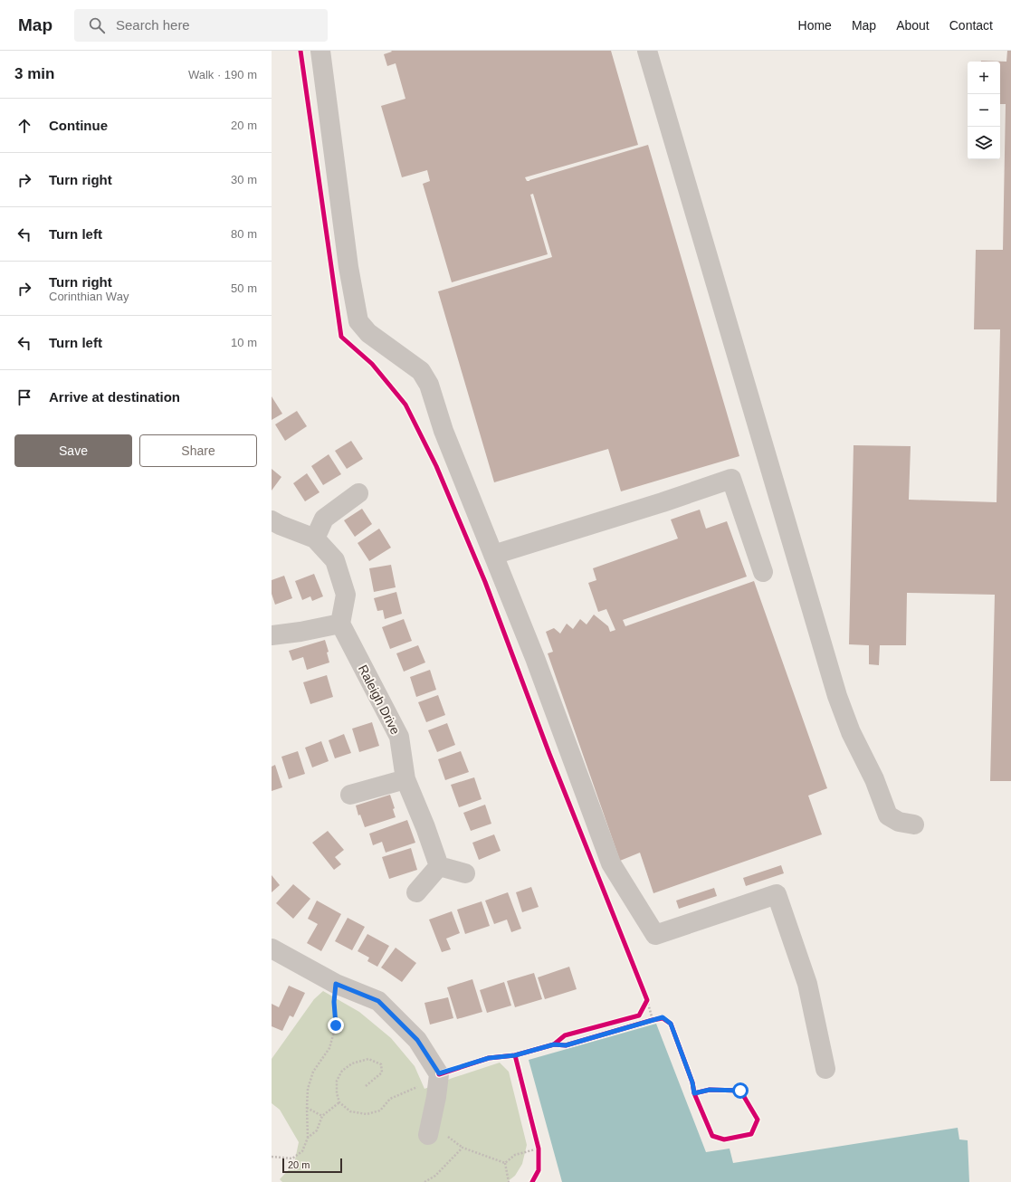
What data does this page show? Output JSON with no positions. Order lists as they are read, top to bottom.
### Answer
{
  "streets": {
    "street": ["Raleigh Drive"]
  },
  "scale_bar": "20 m",
  "page": {
    "header": "Map",
    "search": "Search here",
    "nav": [
      "Home",
      "Map",
      "About",
      "Contact"
    ],
    "heading": ["3 min", "Walk · 190 m"],
    "map_buttons": ["+", "−"],
    "list": [
      ["Continue", "20 m"],
      ["Turn right", "30 m"],
      ["Turn left", "80 m"],
      ["Turn right", "Corinthian Way", "50 m"],
      ["Turn left", "10 m"],
      "Arrive at destination"
    ],
    "buttons": ["Save", "Share"],
    "scale": "20 m"
  }
}
